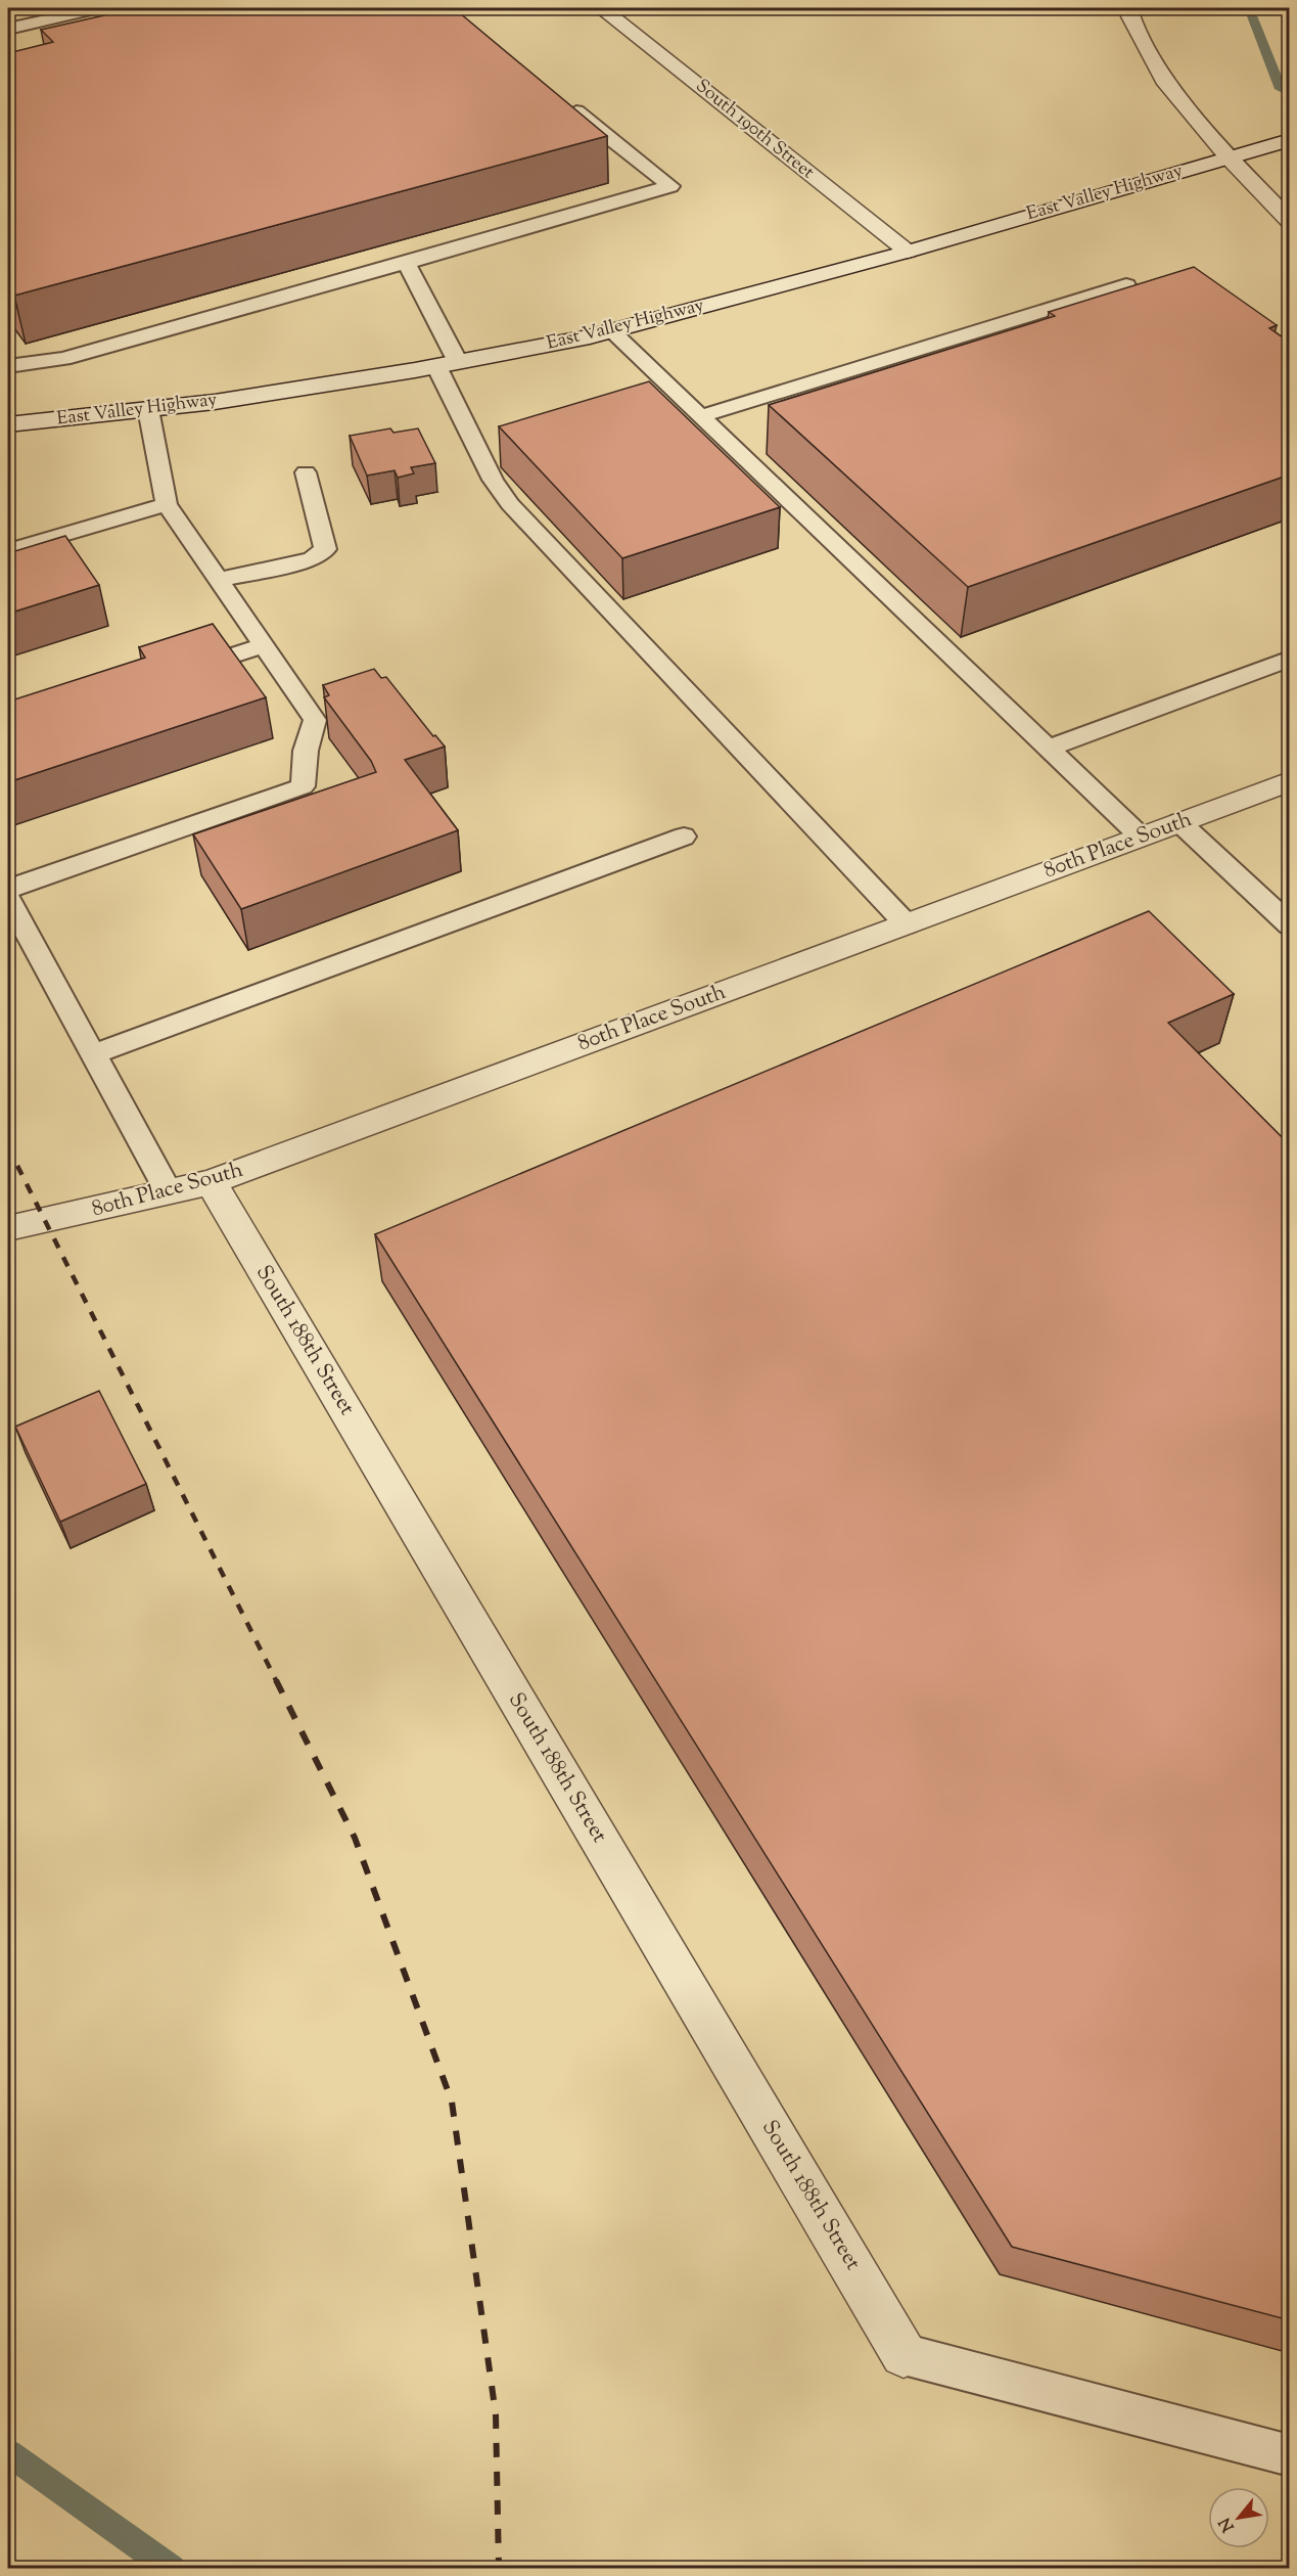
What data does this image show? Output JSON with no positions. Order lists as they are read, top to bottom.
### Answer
{
  "streets": {
    "street": [
      "South 190th Street",
      "East Valley Highway",
      "80th Place South",
      "South 188th Street"
    ]
  },
  "crossings": [
    ["South 190th Street", "East Valley Highway"],
    ["80th Place South", "South 188th Street"]
  ],
  "north": "bottom left"
}
